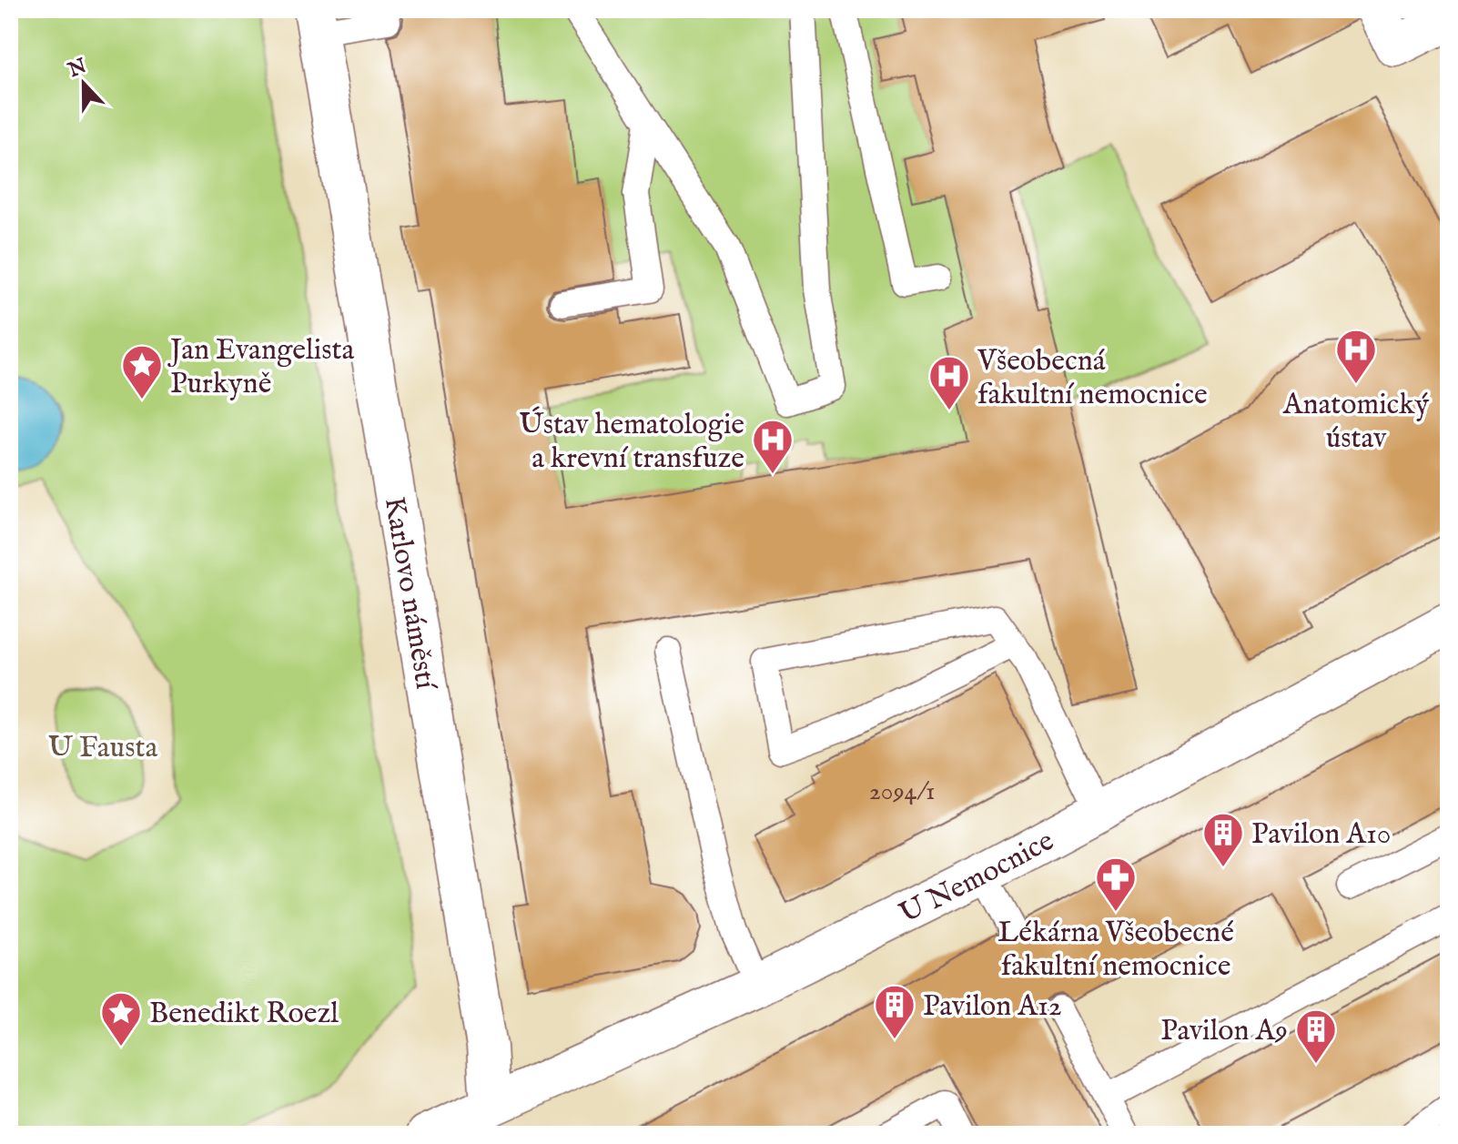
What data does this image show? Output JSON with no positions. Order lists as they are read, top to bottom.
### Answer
{
  "streets": {
    "street": ["Karlovo náměstí", "U Nemocnice"]
  },
  "crossings": [
    ["Karlovo náměstí", "U Nemocnice"]
  ],
  "parks": ["U Fausta"],
  "places": {
    "hospital": ["Anatomický ústav", "Všeobecná fakultní nemocnice", "Ústav hematologie a krevní transfuze"],
    "place": ["Jan Evangelista Purkyně", "Benedikt Roezl"],
    "building": ["Pavilon A10", "Pavilon A12", "Pavilon A9"],
    "pharmacy": ["Lékárna Všeobecné fakultní nemocnice"]
  },
  "house_numbers": ["2094/1"],
  "north": "top"
}
